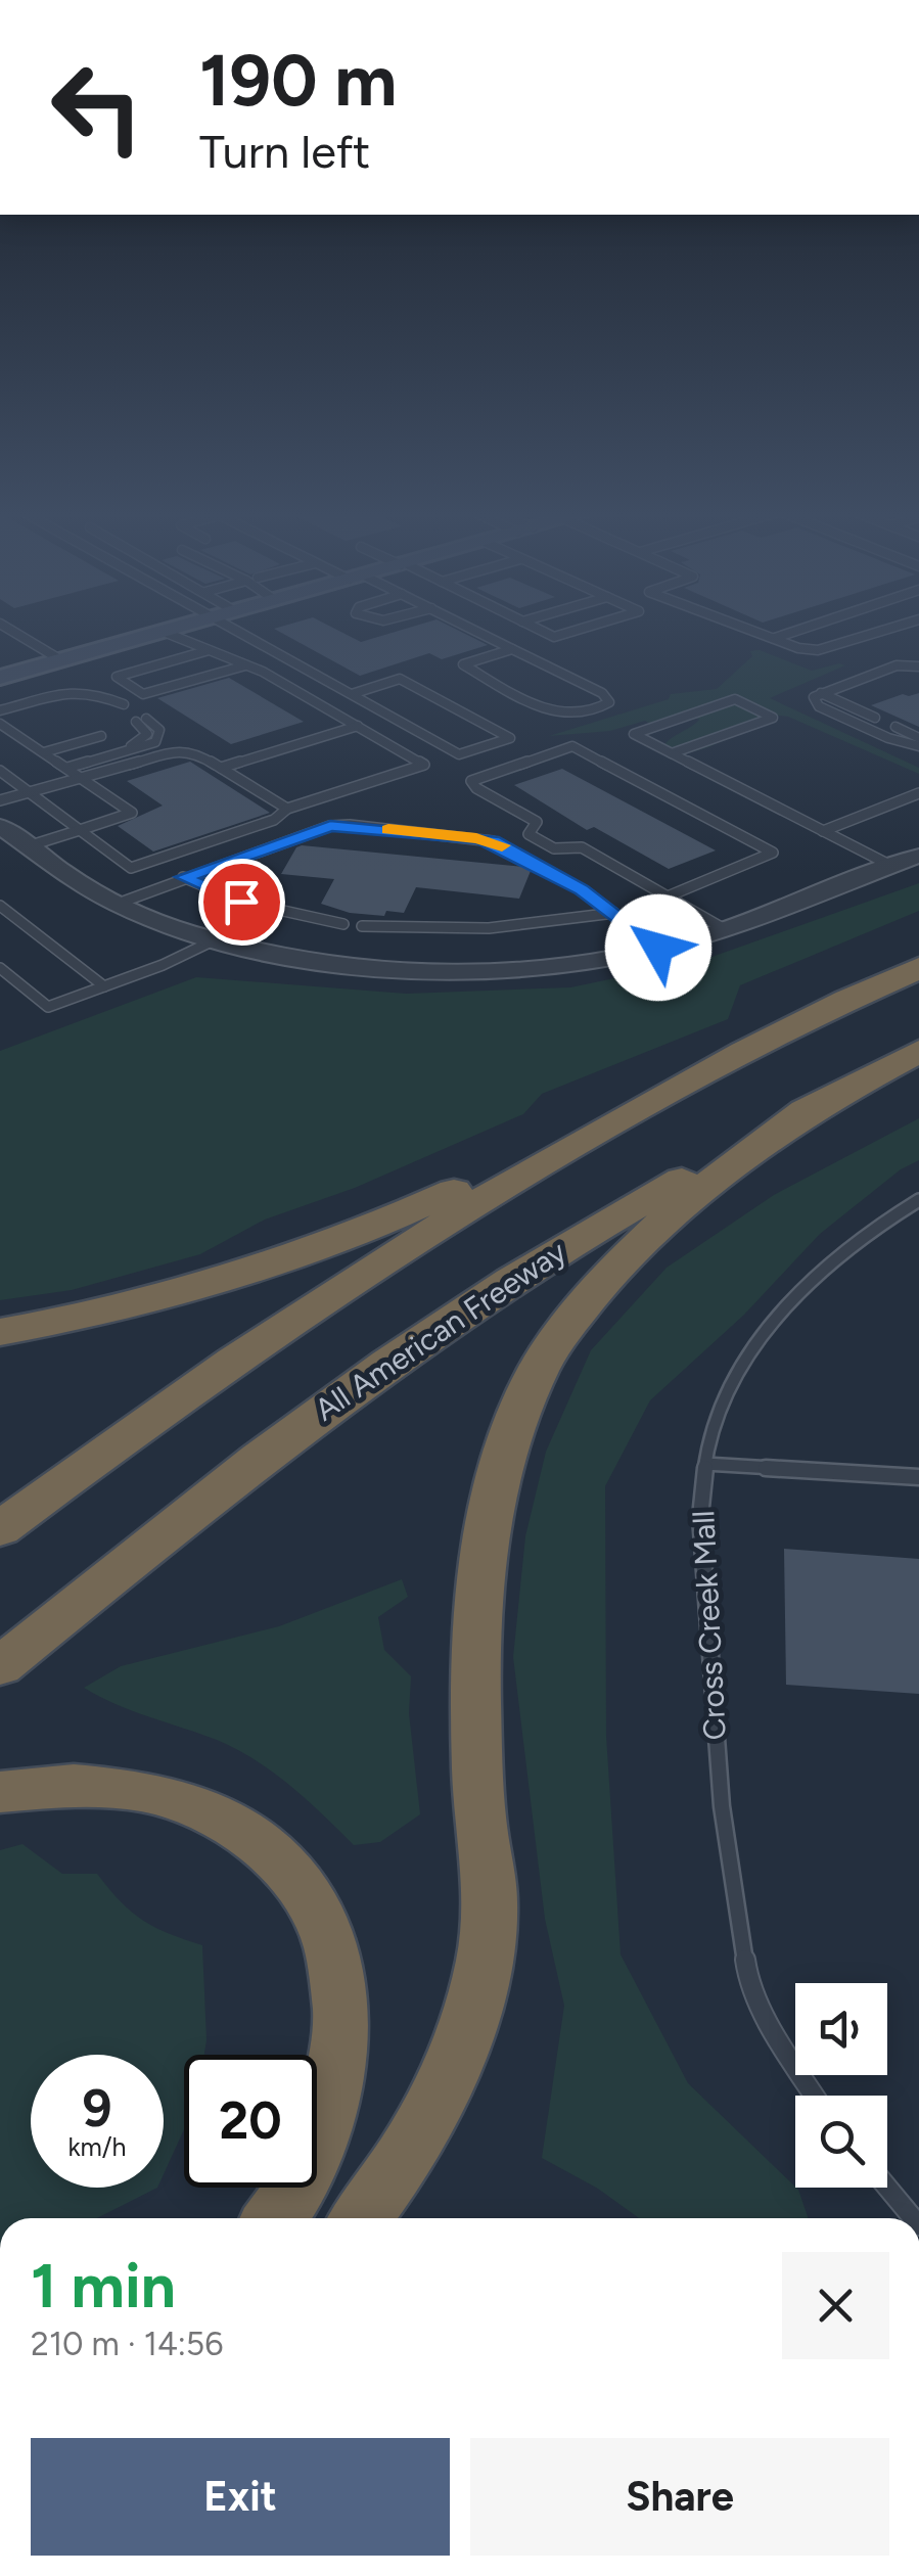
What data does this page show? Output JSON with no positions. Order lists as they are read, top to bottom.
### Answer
{
  "streets": {
    "highway": ["All American Freeway"],
    "lane": ["Cross Creek Mall"]
  },
  "page": {
    "turn": ["190 m", "Turn left"],
    "speed": "9 km/h",
    "limit": "20",
    "heading": ["1 min", "210 m · 14:56"],
    "buttons": ["Exit", "Share"]
  }
}
